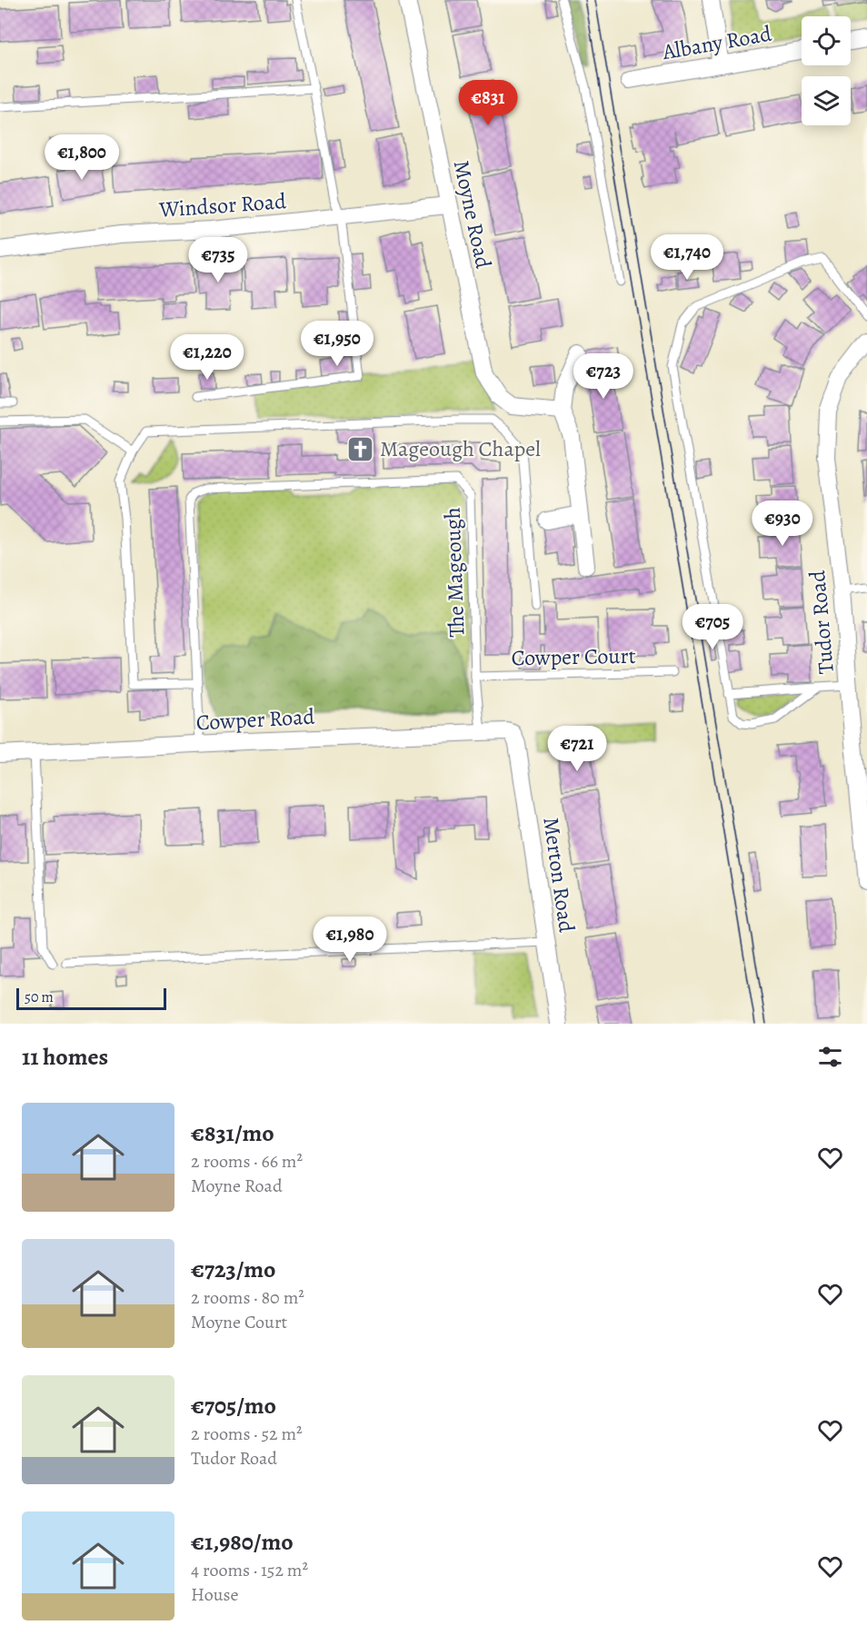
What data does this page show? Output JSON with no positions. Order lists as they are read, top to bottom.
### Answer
{
  "streets": {
    "street": [
      "Albany Road",
      "Windsor Road",
      "Moyne Road",
      "Tudor Road",
      "Cowper Road",
      "Merton Road"
    ],
    "lane": ["The Mageough", "Cowper Court"]
  },
  "crossings": [
    ["Windsor Road", "Moyne Road"],
    ["The Mageough", "Cowper Court"],
    ["The Mageough", "Cowper Road"],
    ["Cowper Road", "Merton Road"]
  ],
  "places": {
    "church": ["Mageough Chapel"]
  },
  "scale_bar": "50 m",
  "page": {
    "price": [
      "€831",
      "€1,800",
      "€1,740",
      "€735",
      "€1,950",
      "€1,220",
      "€723",
      "€930",
      "€705",
      "€721",
      "€1,980"
    ],
    "scale": "50 m",
    "heading": "11 homes",
    "list": [
      {
        "name": "€831/mo",
        "note": "2 rooms · 66 m² · Moyne Road"
      },
      {
        "name": "€723/mo",
        "note": "2 rooms · 80 m² · Moyne Court"
      },
      {
        "name": "€705/mo",
        "note": "2 rooms · 52 m² · Tudor Road"
      },
      {
        "name": "€1,980/mo",
        "note": "4 rooms · 152 m² · House"
      }
    ]
  }
}
